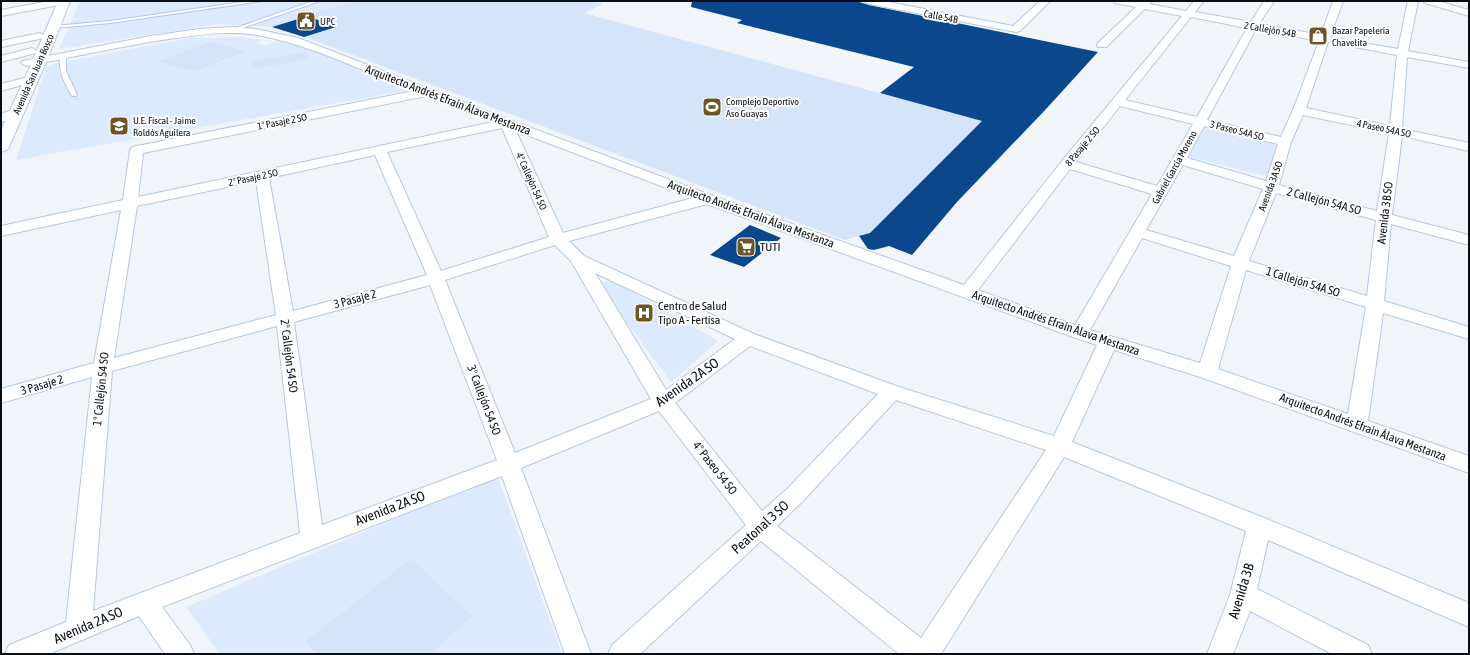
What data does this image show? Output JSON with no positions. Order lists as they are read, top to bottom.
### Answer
{
  "streets": {
    "street": [
      "Calle 54B",
      "2 Callejón 54B",
      "Avenida San Juan Bosco",
      "Arquitecto Andrés Efraín Álava Mestanza",
      "1º Pasaje 2 SO",
      "4 Paseo 54A SO",
      "3 Paseo 54A SO",
      "8 Pasaje 2 SO",
      "Gabriel García Moreno",
      "2º Pasaje 2 SO",
      "4º Callejón 54 SO",
      "Avenida 3A SO",
      "2 Callejón 54A SO",
      "Avenida 3B SO",
      "1 Callejón 54A SO",
      "3 Pasaje 2",
      "2º Callejón 54 SO",
      "Avenida 2A SO",
      "1º Callejón 54 SO",
      "3º Callejón 54 SO",
      "4º Paseo 54 SO",
      "Peatonal 3 SO",
      "Avenida 3B"
    ]
  },
  "crossings": [
    ["2 Callejón 54B", "8 Pasaje 2 SO"],
    ["2 Callejón 54B", "Gabriel García Moreno"],
    ["2 Callejón 54B", "Avenida 3A SO"],
    ["2 Callejón 54B", "Avenida 3B SO"],
    ["Avenida San Juan Bosco", "Arquitecto Andrés Efraín Álava Mestanza"],
    ["Arquitecto Andrés Efraín Álava Mestanza", "1º Pasaje 2 SO"],
    ["Arquitecto Andrés Efraín Álava Mestanza", "8 Pasaje 2 SO"],
    ["Arquitecto Andrés Efraín Álava Mestanza", "Gabriel García Moreno"],
    ["Arquitecto Andrés Efraín Álava Mestanza", "2º Pasaje 2 SO"],
    ["Arquitecto Andrés Efraín Álava Mestanza", "4º Callejón 54 SO"],
    ["Arquitecto Andrés Efraín Álava Mestanza", "Avenida 3A SO"],
    ["Arquitecto Andrés Efraín Álava Mestanza", "Avenida 3B SO"],
    ["Arquitecto Andrés Efraín Álava Mestanza", "3 Pasaje 2"],
    ["1º Pasaje 2 SO", "1º Callejón 54 SO"],
    ["4 Paseo 54A SO", "Avenida 3A SO"],
    ["4 Paseo 54A SO", "Avenida 3B SO"],
    ["3 Paseo 54A SO", "8 Pasaje 2 SO"],
    ["3 Paseo 54A SO", "Gabriel García Moreno"],
    ["3 Paseo 54A SO", "Avenida 3A SO"],
    ["Gabriel García Moreno", "2 Callejón 54A SO"],
    ["Gabriel García Moreno", "1 Callejón 54A SO"],
    ["2º Pasaje 2 SO", "4º Callejón 54 SO"],
    ["2º Pasaje 2 SO", "2º Callejón 54 SO"],
    ["2º Pasaje 2 SO", "1º Callejón 54 SO"],
    ["2º Pasaje 2 SO", "3º Callejón 54 SO"],
    ["4º Callejón 54 SO", "3 Pasaje 2"],
    ["4º Callejón 54 SO", "4º Paseo 54 SO"],
    ["Avenida 3A SO", "2 Callejón 54A SO"],
    ["Avenida 3A SO", "1 Callejón 54A SO"],
    ["2 Callejón 54A SO", "Avenida 3B SO"],
    ["Avenida 3B SO", "1 Callejón 54A SO"],
    ["3 Pasaje 2", "2º Callejón 54 SO"],
    ["3 Pasaje 2", "1º Callejón 54 SO"],
    ["3 Pasaje 2", "3º Callejón 54 SO"],
    ["3 Pasaje 2", "4º Paseo 54 SO"],
    ["2º Callejón 54 SO", "Avenida 2A SO"],
    ["Avenida 2A SO", "1º Callejón 54 SO"],
    ["Avenida 2A SO", "3º Callejón 54 SO"],
    ["Avenida 2A SO", "4º Paseo 54 SO"],
    ["4º Paseo 54 SO", "Peatonal 3 SO"]
  ],
  "places": {
    "public building": ["UPC"],
    "shop": ["Bazar Papelería Chavelita"],
    "sports": ["Complejo Deportivo Aso Guayas"],
    "school or university": ["U.E. Fiscal - Jaime Roldós Aguilera"],
    "supermarket": ["TUTI"],
    "hospital": ["Centro de Salud Tipo A - Fertisa"]
  }
}
